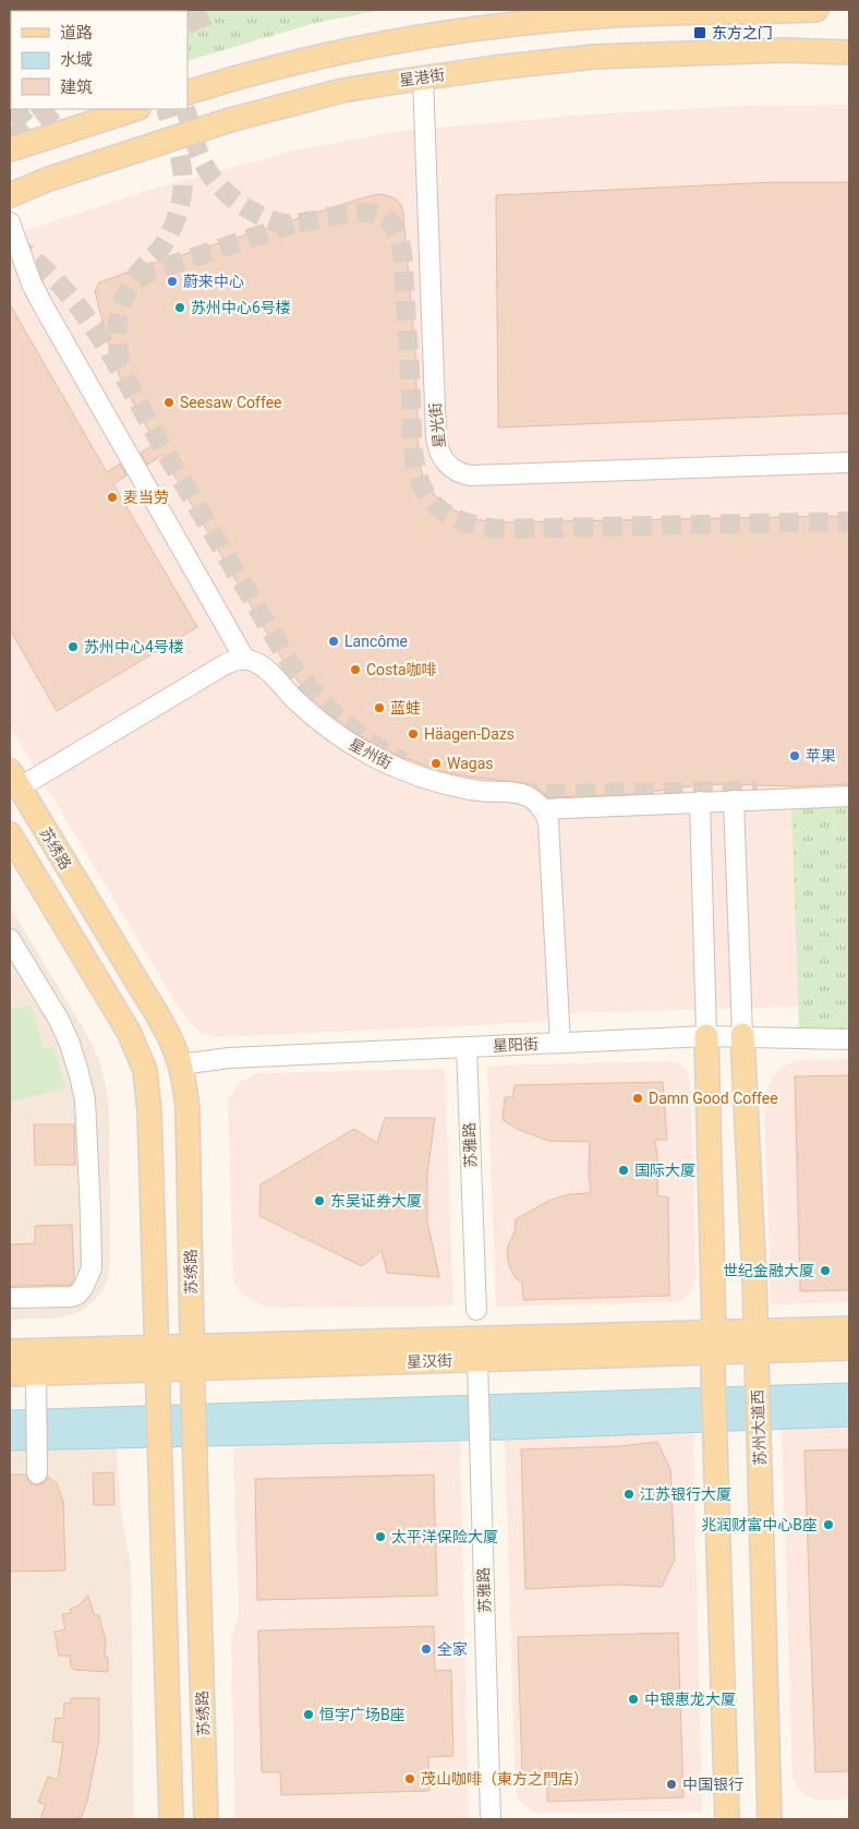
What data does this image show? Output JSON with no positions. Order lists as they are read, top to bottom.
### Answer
{
  "streets": {
    "main road": [
      "星港街",
      "苏绣路",
      "星汉街",
      "苏州大道西"
    ],
    "street": [
      "星光街",
      "星州街",
      "星阳街",
      "苏雅路"
    ]
  },
  "crossings": [
    ["星港街", "星光街"],
    ["苏绣路", "星阳街"],
    ["苏绣路", "星汉街"],
    ["星阳街", "苏雅路"],
    ["星阳街", "苏州大道西"],
    ["苏雅路", "星汉街"],
    ["星汉街", "苏州大道西"]
  ],
  "places": {
    "transit": ["东方之门"],
    "other": [
      "蔚来中心",
      "苏州中心6号楼",
      "Seesaw Coffee",
      "麦当劳",
      "Lancôme",
      "苏州中心4号楼",
      "Costa咖啡",
      "蓝蛙",
      "Häagen-Dazs",
      "苹果",
      "Wagas",
      "Damn Good Coffee",
      "国际大厦",
      "东吴证券大厦",
      "世纪金融大厦",
      "江苏银行大厦",
      "兆润财富中心B座",
      "太平洋保险大厦",
      "全家",
      "中银惠龙大厦",
      "恒宇广场B座",
      "茂山咖啡（東方之門店）",
      "中国银行"
    ]
  },
  "legend": ["道路", "水域", "建筑"]
}
